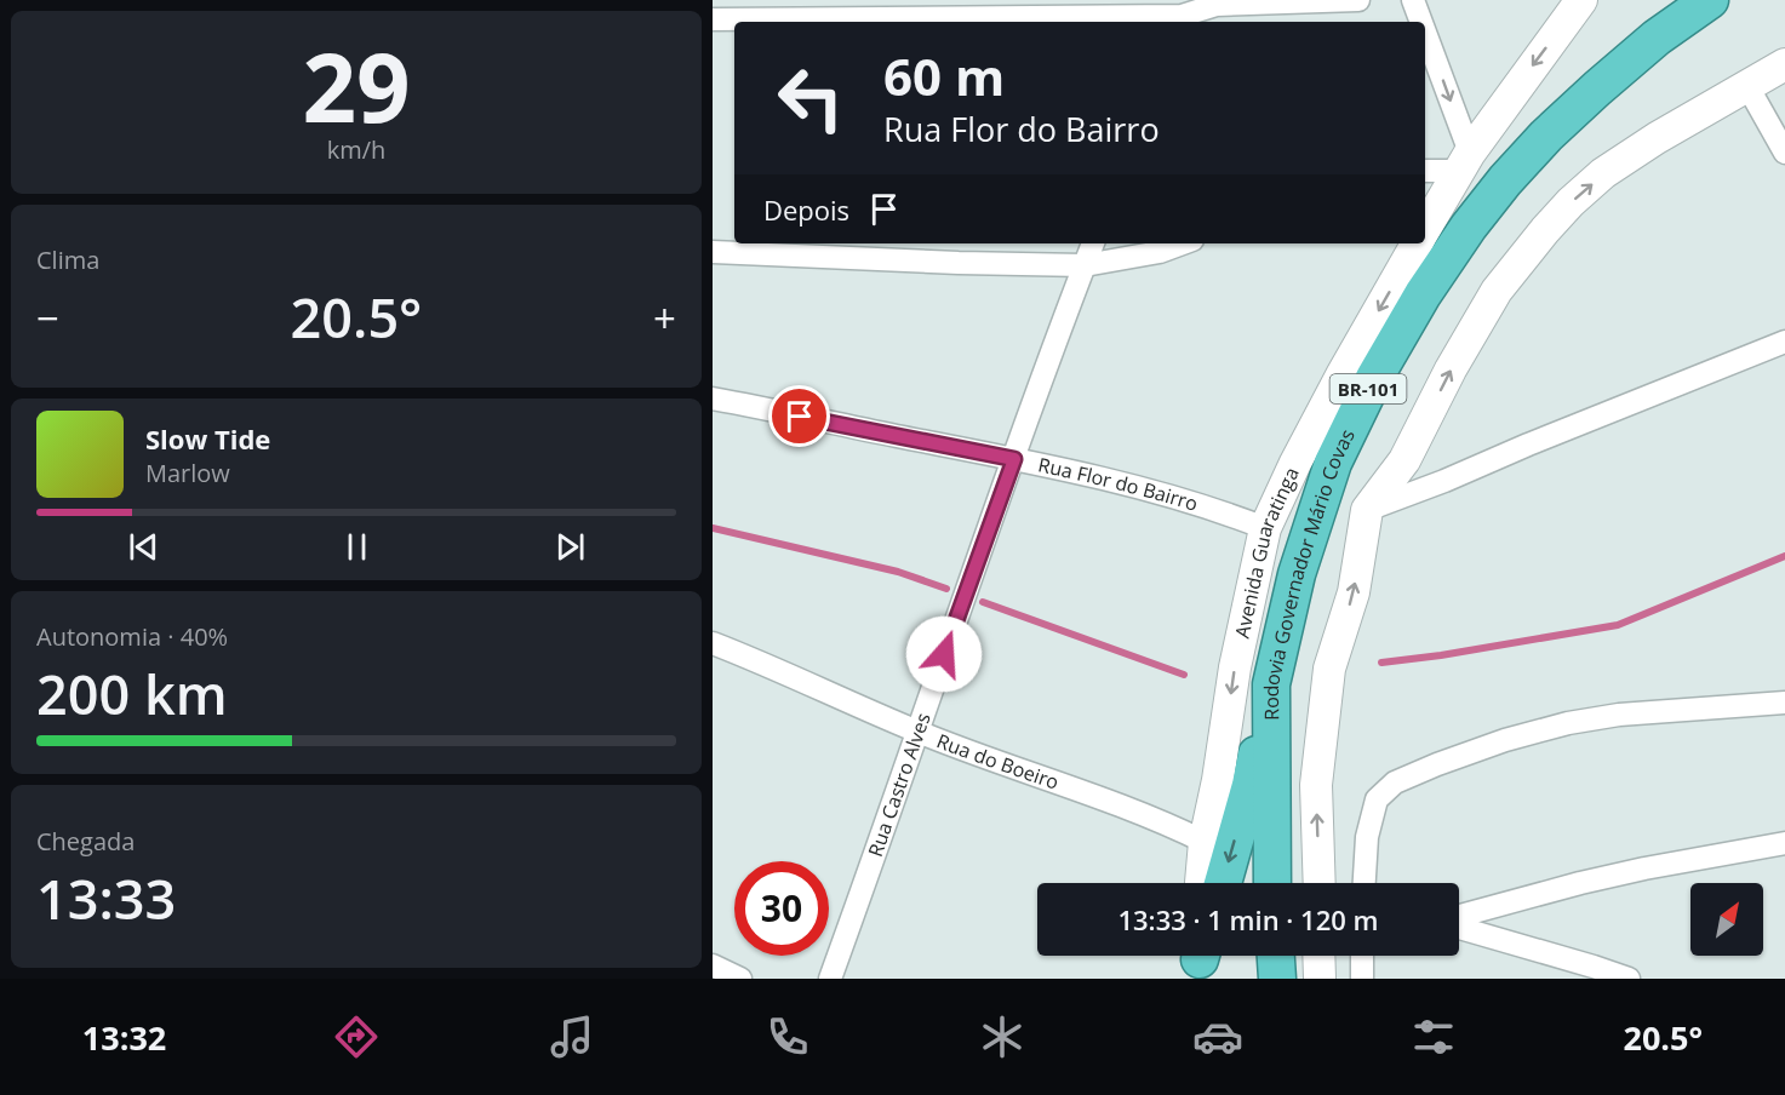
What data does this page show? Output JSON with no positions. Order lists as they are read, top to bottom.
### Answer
{
  "streets": {
    "highway": ["BR-101", "Rodovia Governador Mário Covas"],
    "main road": ["Avenida Guaratinga"],
    "street": ["Rua Flor do Bairro", "Rua do Boeiro", "Rua Castro Alves"]
  },
  "crossings": [
    ["Rua Flor do Bairro", "Avenida Guaratinga"],
    ["Rua Flor do Bairro", "Rua Castro Alves"],
    ["Avenida Guaratinga", "Rua do Boeiro"],
    ["Rua do Boeiro", "Rua Castro Alves"]
  ],
  "north": "top right",
  "page": {
    "tile": [
      ["29", "km/h"],
      "Clima",
      ["Autonomia · 40%", "200 km"],
      ["Chegada", "13:33"]
    ],
    "turn": ["60 m", "Rua Flor do Bairro"],
    "then": "Depois",
    "heat": ["−", "20.5°", "+"],
    "song": ["Slow Tide", "Marlow"],
    "limit": "30",
    "trip": "13:33 · 1 min · 120 m",
    "tabs": ["13:32", "20.5°"]
  }
}
